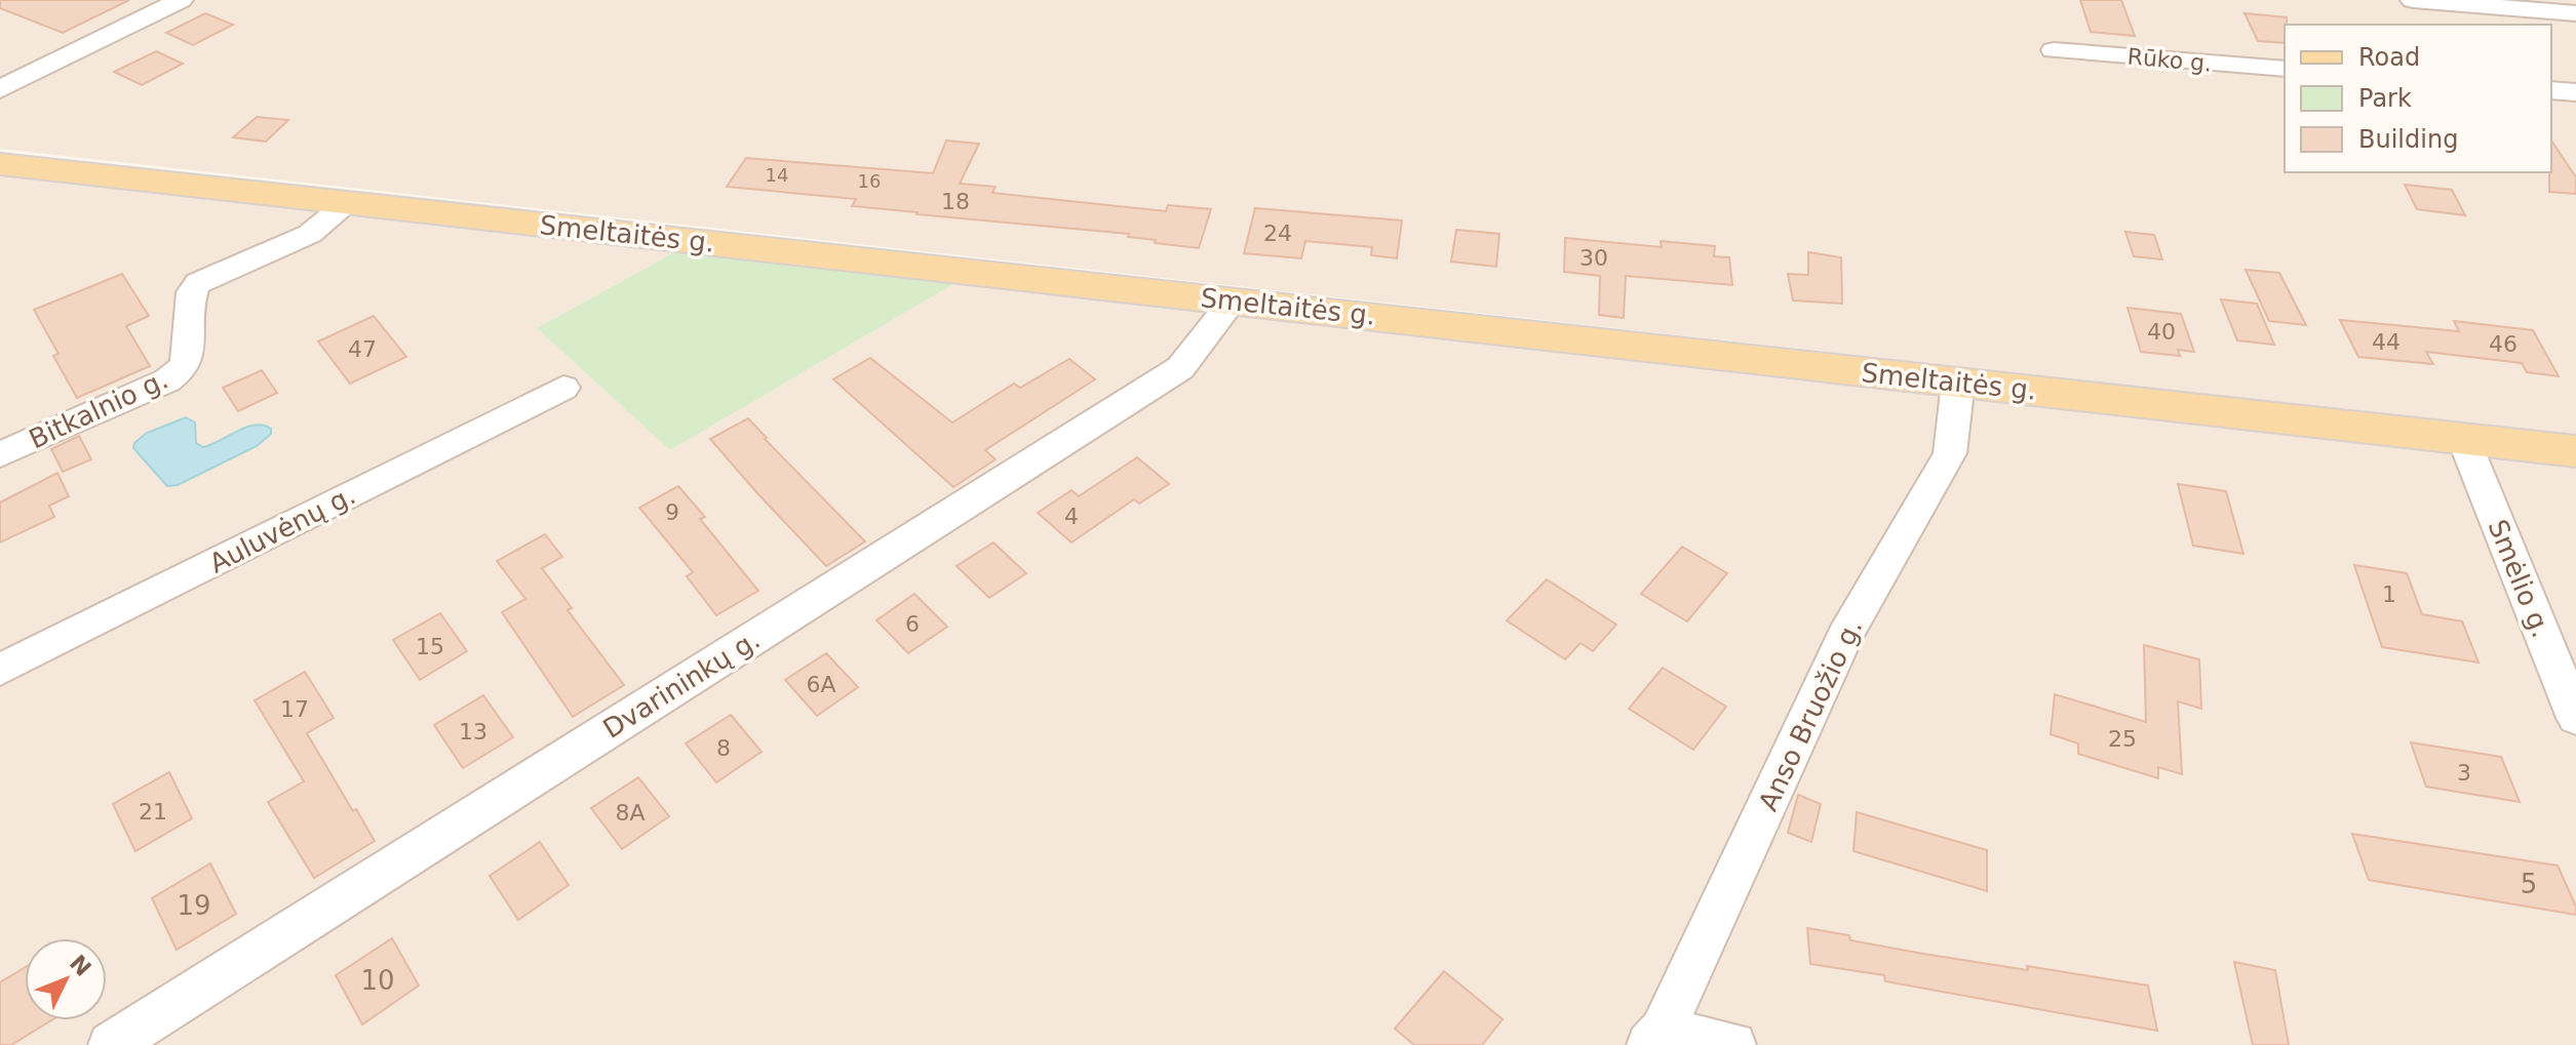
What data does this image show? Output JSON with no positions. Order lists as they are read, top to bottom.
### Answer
{
  "streets": {
    "main road": ["Smeltaitės g."],
    "street": [
      "Rūko g.",
      "Bitkalnio g.",
      "Auluvėnų g.",
      "Smėlio g.",
      "Dvarininkų g.",
      "Anso Bruožio g."
    ]
  },
  "crossings": [
    ["Smeltaitės g.", "Bitkalnio g."],
    ["Smeltaitės g.", "Smėlio g."],
    ["Smeltaitės g.", "Dvarininkų g."],
    ["Smeltaitės g.", "Anso Bruožio g."]
  ],
  "house_numbers": [
    "14",
    "16",
    "18",
    "24",
    "30",
    "40",
    "44",
    "46",
    "47",
    "9",
    "4",
    "1",
    "6",
    "15",
    "6A",
    "17",
    "13",
    "25",
    "8",
    "3",
    "21",
    "8A",
    "5",
    "19",
    "10"
  ],
  "legend": ["Road", "Park", "Building"],
  "north": "top right"
}
